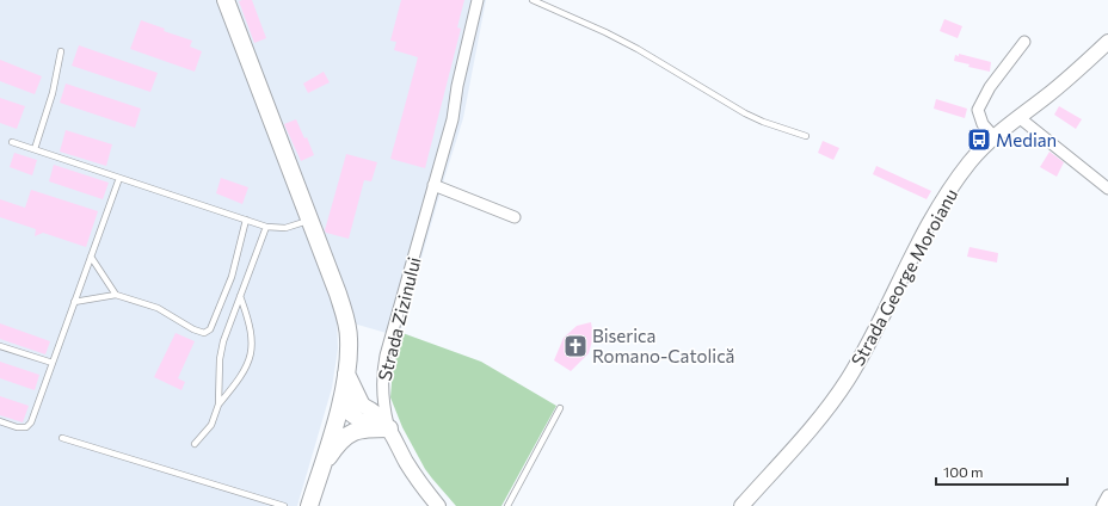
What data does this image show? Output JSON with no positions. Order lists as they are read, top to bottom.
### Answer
{
  "streets": {
    "main road": ["Strada George Moroianu", "Strada Zizinului"]
  },
  "places": {
    "bus stop": ["Median"],
    "church": ["Biserica Romano-Catolică"]
  },
  "scale_bar": "100 m"
}
